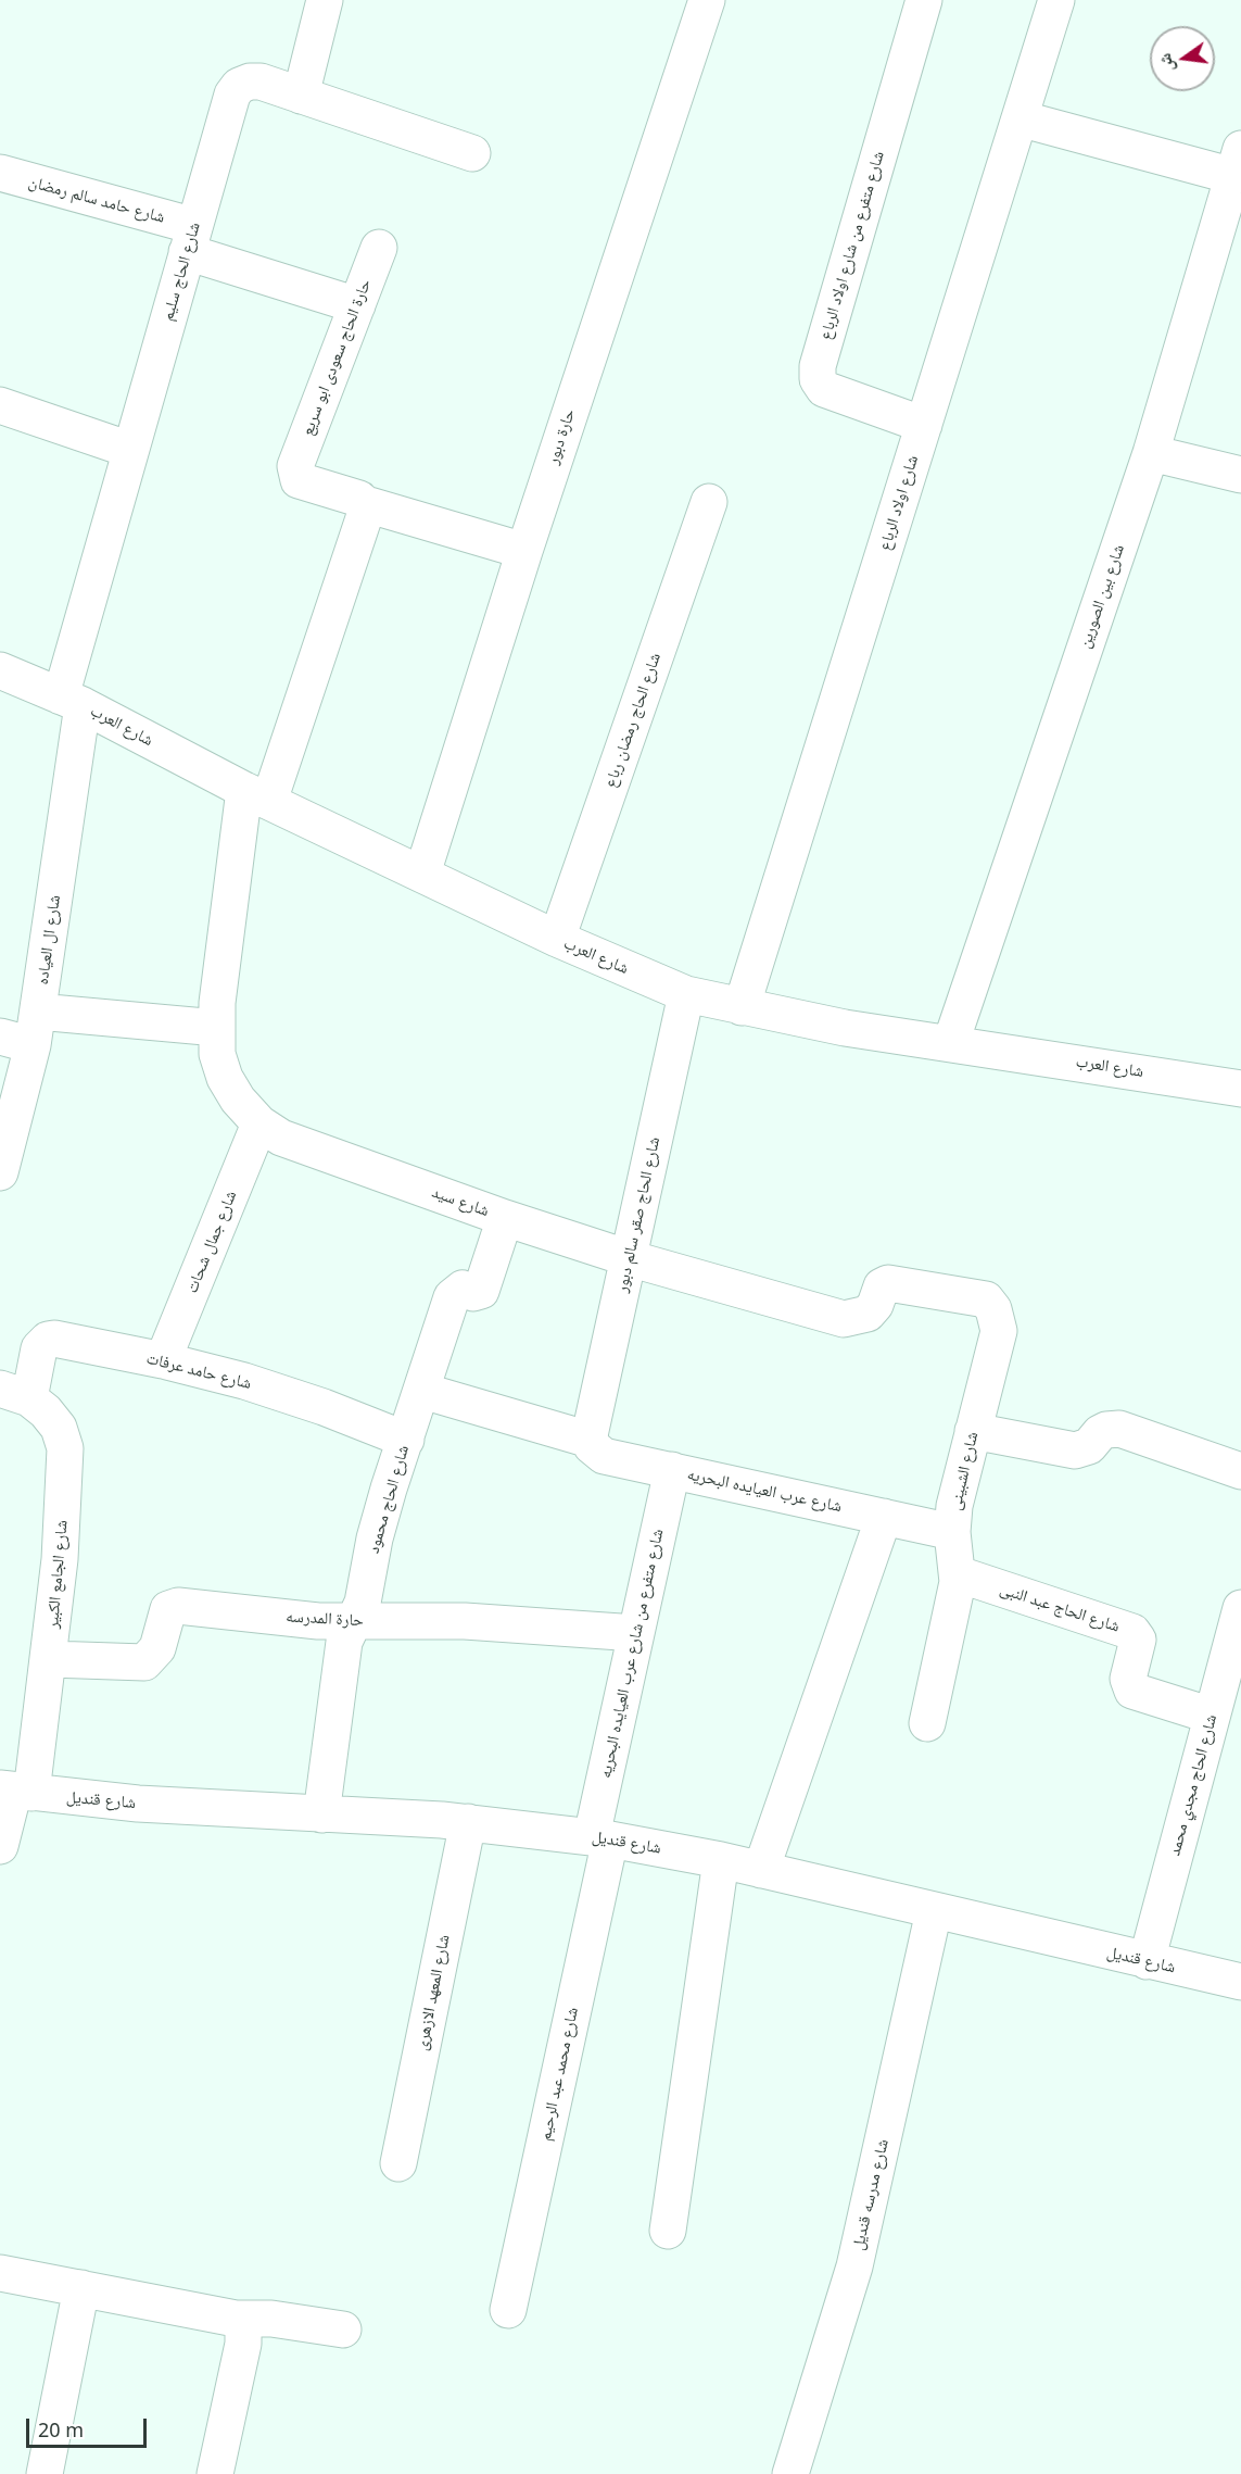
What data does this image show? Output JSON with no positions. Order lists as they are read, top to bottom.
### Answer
{
  "streets": {
    "street": [
      "شارع حامد سالم رمضان",
      "شارع متفرع من شارع اولاد الرباع",
      "شارع الحاج سليم",
      "حارة الحاج سعودى ابو سريع",
      "حارة دبور",
      "شارع اولاد الرباع",
      "شارع بين الصورين",
      "شارع الحاج رمضان رباع",
      "شارع العرب",
      "شارع ال العياده",
      "شارع سيد",
      "شارع الحاج صقر سالم دبور",
      "شارع جمال شحات",
      "شارع حامد عرفات",
      "شارع الشبينى",
      "شارع عرب العيايده البحريه",
      "شارع الحاج محمود",
      "شارع الجامع الكبير",
      "شارع الحاج عبد النبى",
      "حارة المدرسه",
      "شارع متفرع من شارع عرب العيايده البحريه",
      "شارع الحاج مجدي محمد",
      "شارع قنديل",
      "شارع المعهد الازهرى",
      "شارع محمد عبد الرحيم",
      "شارع مدرسه قنديل"
    ]
  },
  "crossings": [
    ["شارع حامد سالم رمضان", "شارع الحاج سليم"],
    ["شارع حامد سالم رمضان", "حارة الحاج سعودى ابو سريع"],
    ["شارع متفرع من شارع اولاد الرباع", "شارع اولاد الرباع"],
    ["شارع الحاج سليم", "شارع العرب"],
    ["شارع الحاج سليم", "شارع ال العياده"],
    ["حارة دبور", "شارع العرب"],
    ["شارع اولاد الرباع", "شارع العرب"],
    ["شارع بين الصورين", "شارع العرب"],
    ["شارع الحاج رمضان رباع", "شارع العرب"],
    ["شارع العرب", "شارع ال العياده"],
    ["شارع العرب", "شارع سيد"],
    ["شارع العرب", "شارع الحاج صقر سالم دبور"],
    ["شارع سيد", "شارع الحاج صقر سالم دبور"],
    ["شارع سيد", "شارع جمال شحات"],
    ["شارع سيد", "شارع الشبينى"],
    ["شارع سيد", "شارع الحاج محمود"],
    ["شارع الحاج صقر سالم دبور", "شارع عرب العيايده البحريه"],
    ["شارع جمال شحات", "شارع حامد عرفات"],
    ["شارع حامد عرفات", "شارع الحاج محمود"],
    ["شارع حامد عرفات", "شارع الجامع الكبير"],
    ["شارع الشبينى", "شارع عرب العيايده البحريه"],
    ["شارع الشبينى", "شارع الحاج عبد النبى"],
    ["شارع عرب العيايده البحريه", "شارع متفرع من شارع عرب العيايده البحريه"],
    ["شارع الحاج محمود", "حارة المدرسه"],
    ["شارع الحاج محمود", "شارع قنديل"],
    ["شارع الجامع الكبير", "حارة المدرسه"],
    ["شارع الجامع الكبير", "شارع قنديل"],
    ["شارع الحاج عبد النبى", "شارع الحاج مجدي محمد"],
    ["حارة المدرسه", "شارع متفرع من شارع عرب العيايده البحريه"],
    ["شارع متفرع من شارع عرب العيايده البحريه", "شارع قنديل"],
    ["شارع متفرع من شارع عرب العيايده البحريه", "شارع محمد عبد الرحيم"],
    ["شارع الحاج مجدي محمد", "شارع قنديل"],
    ["شارع قنديل", "شارع المعهد الازهرى"],
    ["شارع قنديل", "شارع محمد عبد الرحيم"],
    ["شارع قنديل", "شارع مدرسه قنديل"]
  ],
  "scale_bar": "20 m",
  "north": "left"
}
